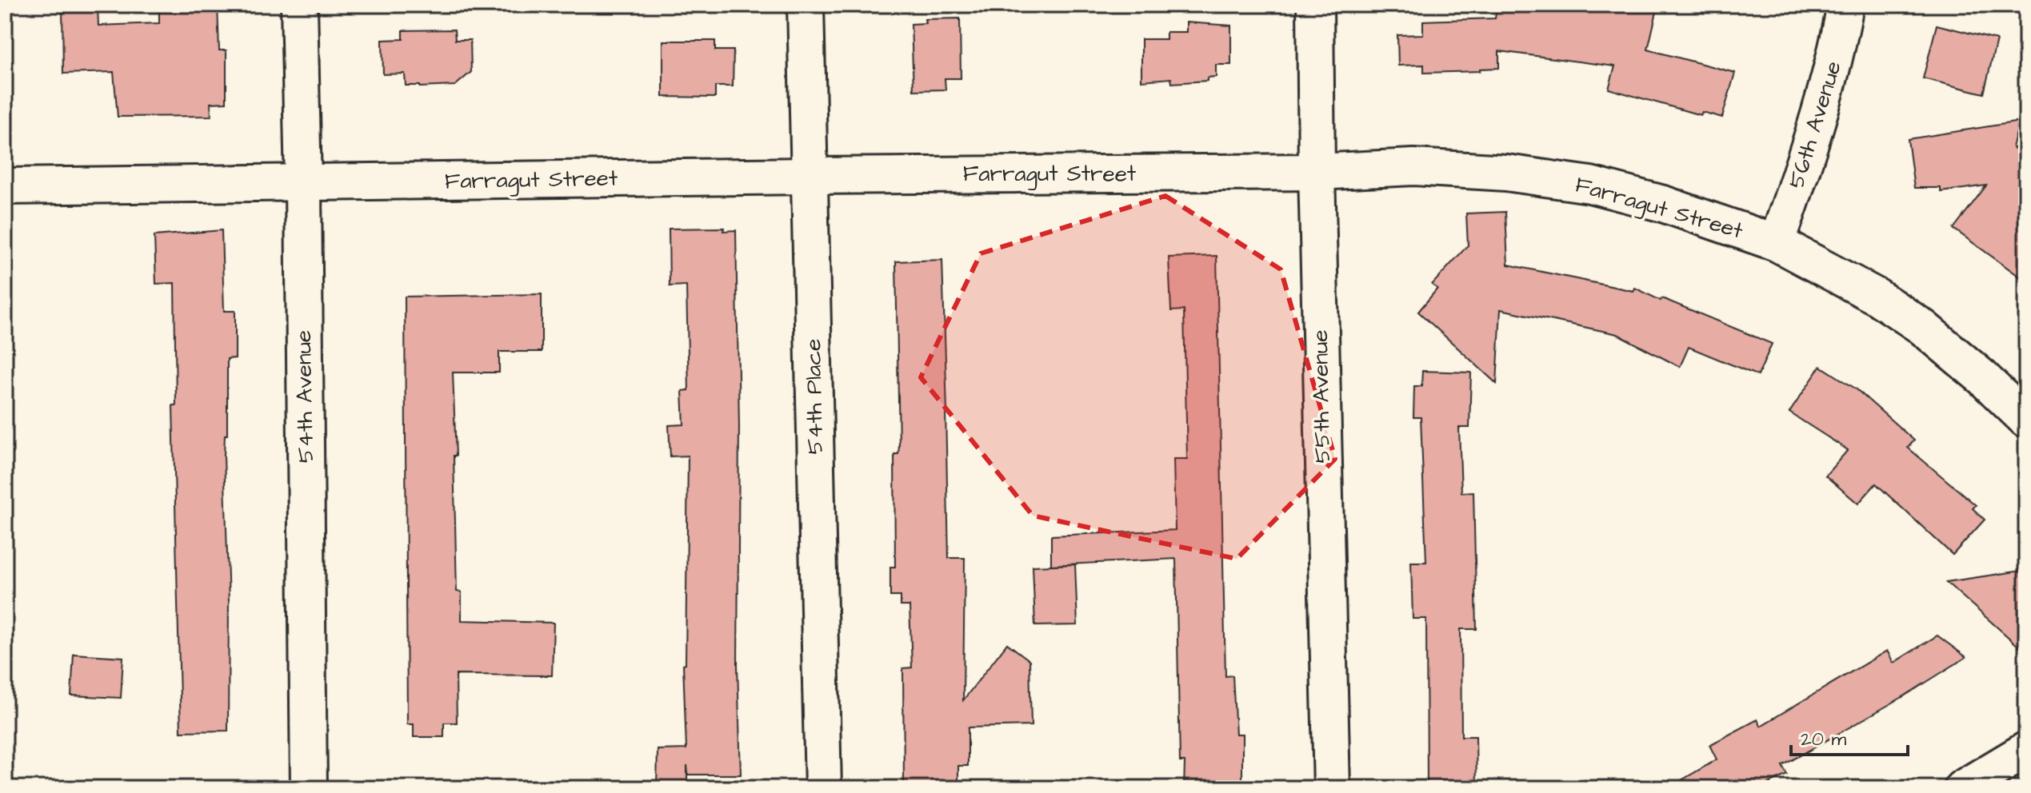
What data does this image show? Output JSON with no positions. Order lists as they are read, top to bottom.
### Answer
{
  "streets": {
    "street": [
      "56th Avenue",
      "Farragut Street",
      "54th Avenue",
      "54th Place",
      "55th Avenue"
    ]
  },
  "crossings": [
    ["56th Avenue", "Farragut Street"],
    ["Farragut Street", "54th Avenue"],
    ["Farragut Street", "54th Place"],
    ["Farragut Street", "55th Avenue"]
  ],
  "scale_bar": "20 m"
}
